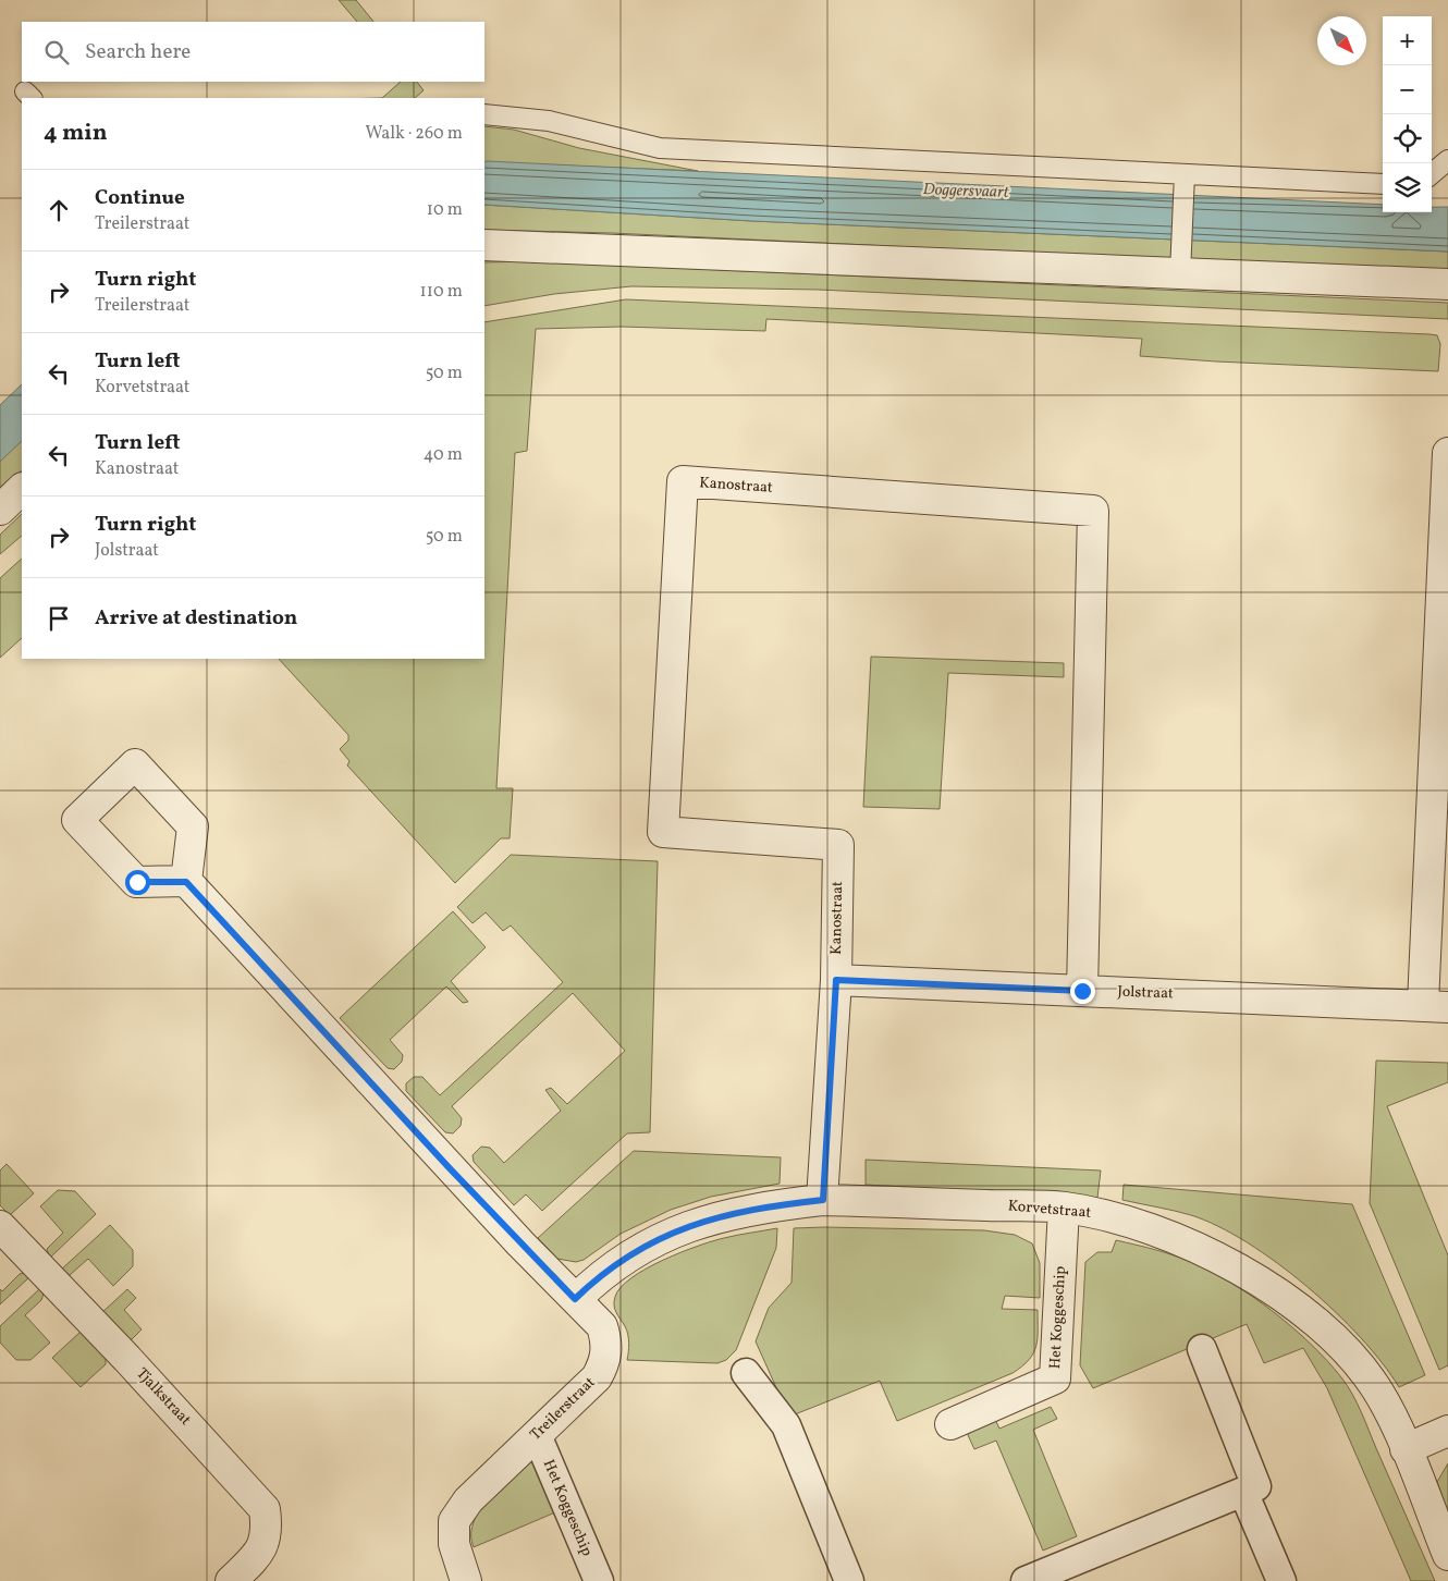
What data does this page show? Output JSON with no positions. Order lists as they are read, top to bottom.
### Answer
{
  "streets": {
    "street": [
      "Kanostraat",
      "Jolstraat",
      "Korvetstraat",
      "Het Koggeschip",
      "Tjalkstraat",
      "Treilerstraat"
    ]
  },
  "crossings": [
    ["Kanostraat", "Jolstraat"],
    ["Kanostraat", "Korvetstraat"],
    ["Korvetstraat", "Het Koggeschip"],
    ["Korvetstraat", "Treilerstraat"],
    ["Het Koggeschip", "Treilerstraat"]
  ],
  "water": ["Doggersvaart"],
  "north": "bottom right",
  "page": {
    "map_buttons": ["+", "−"],
    "search": "Search here",
    "heading": ["4 min", "Walk · 260 m"],
    "list": [
      ["Continue", "Treilerstraat", "10 m"],
      ["Turn right", "Treilerstraat", "110 m"],
      ["Turn left", "Korvetstraat", "50 m"],
      ["Turn left", "Kanostraat", "40 m"],
      ["Turn right", "Jolstraat", "50 m"],
      "Arrive at destination"
    ]
  }
}
